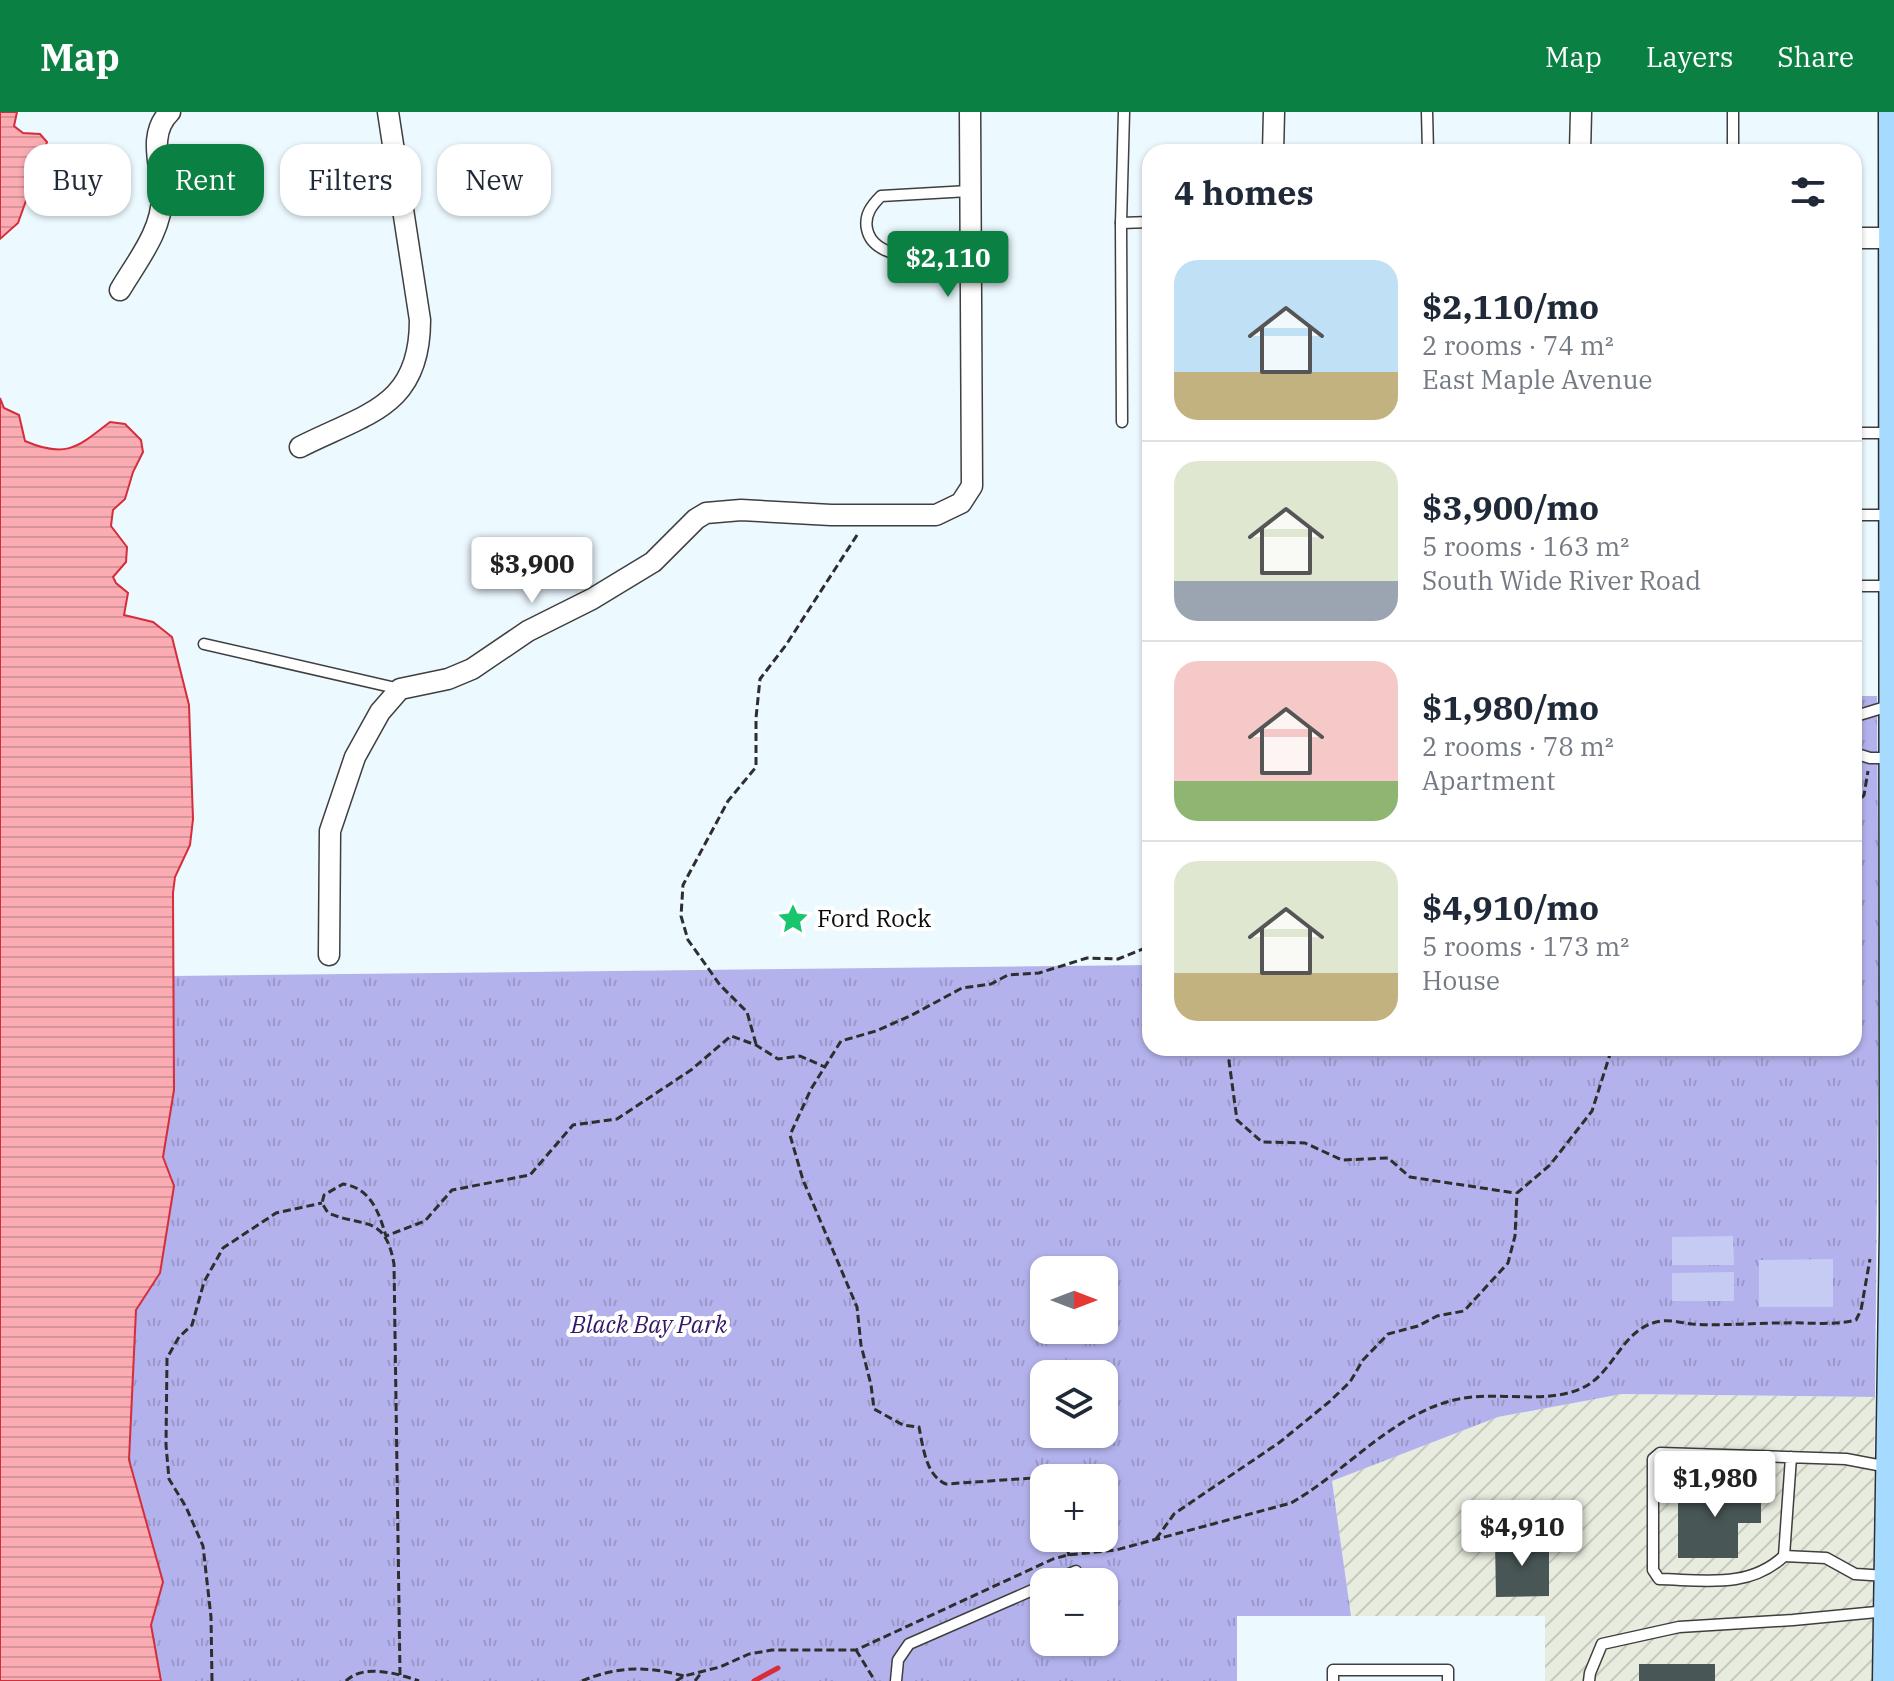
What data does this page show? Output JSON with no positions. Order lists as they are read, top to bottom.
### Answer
{
  "parks": ["Black Bay Park"],
  "places": {
    "place": ["Ford Rock"]
  },
  "north": "right",
  "page": {
    "header": "Map",
    "nav": ["Map", "Layers", "Share"],
    "chip": [
      "Buy",
      "Rent",
      "Filters",
      "New"
    ],
    "heading": "4 homes",
    "price": [
      "$2,110",
      "$3,900",
      "$1,980",
      "$4,910"
    ],
    "list": [
      {
        "name": "$2,110/mo",
        "note": "2 rooms · 74 m² · East Maple Avenue"
      },
      {
        "name": "$3,900/mo",
        "note": "5 rooms · 163 m² · South Wide River Road"
      },
      {
        "name": "$1,980/mo",
        "note": "2 rooms · 78 m² · Apartment"
      },
      {
        "name": "$4,910/mo",
        "note": "5 rooms · 173 m² · House"
      }
    ],
    "map_buttons": ["+", "−"]
  }
}
